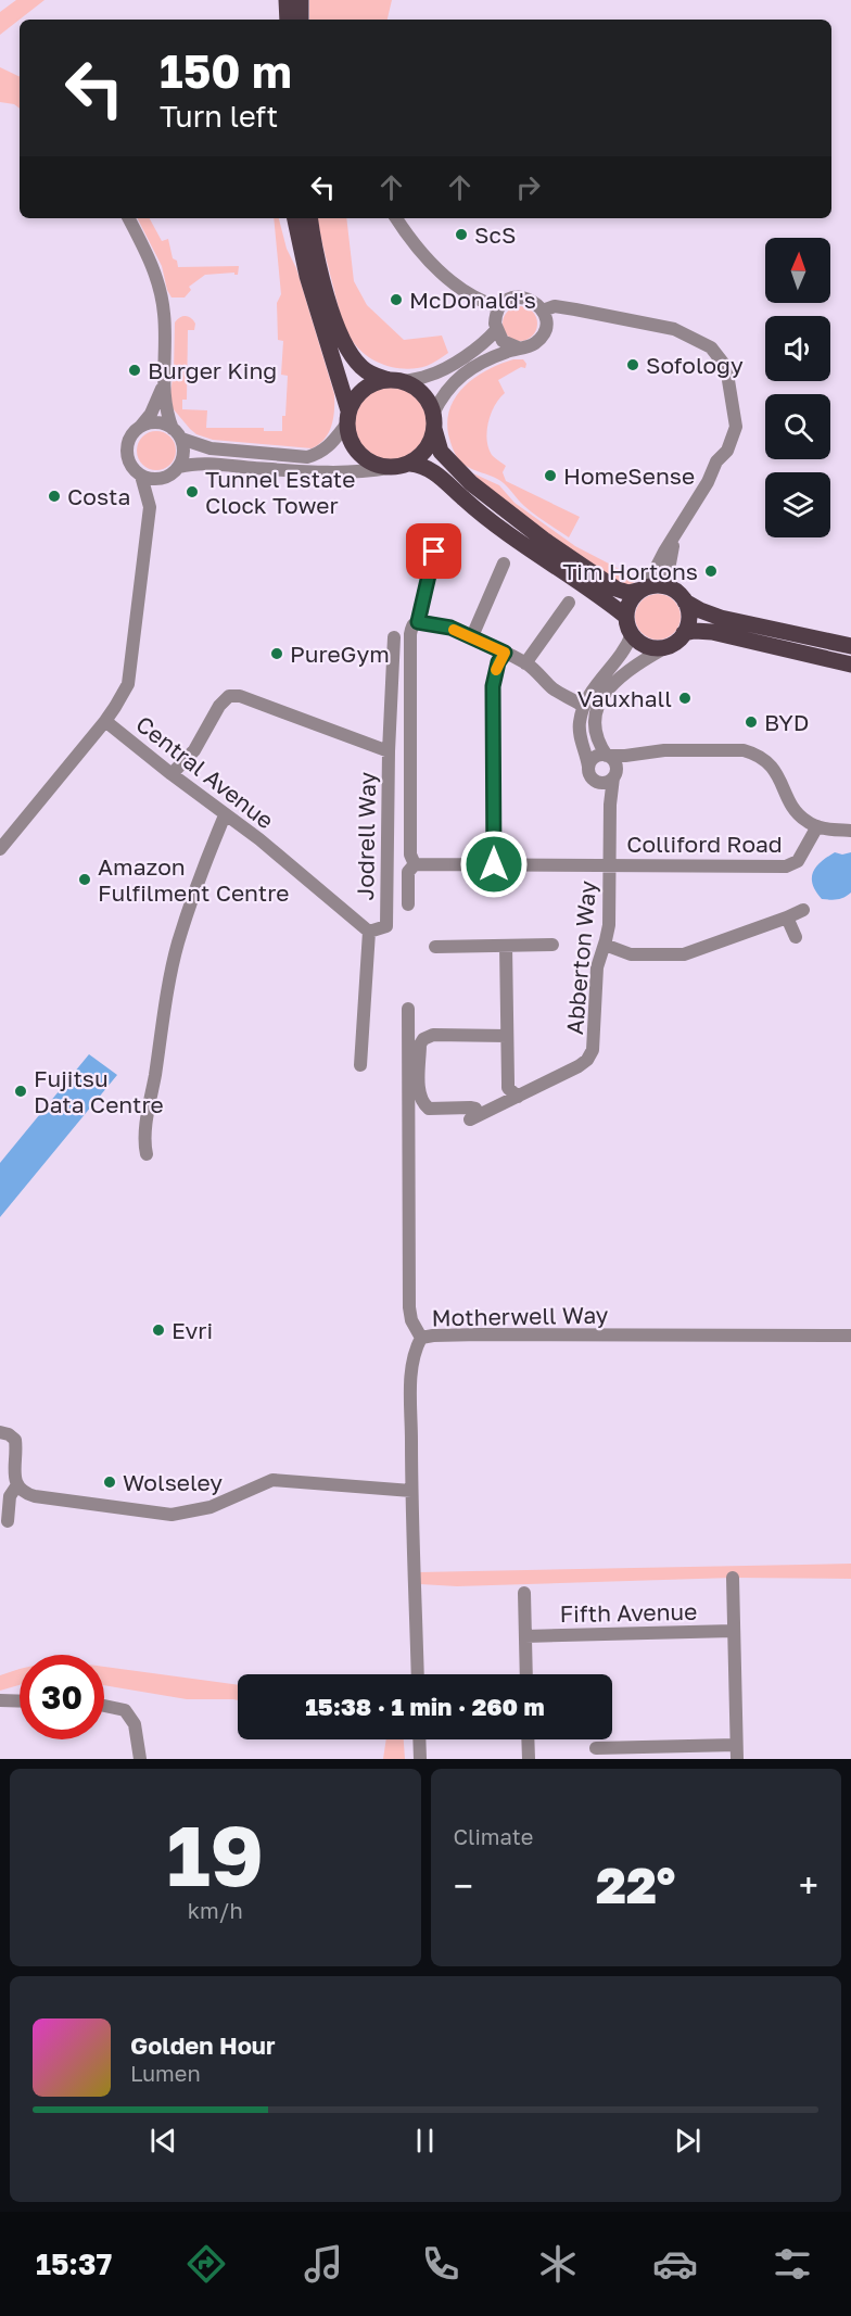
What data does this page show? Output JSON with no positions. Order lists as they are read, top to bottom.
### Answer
{
  "streets": {
    "street": [
      "Central Avenue",
      "Jodrell Way",
      "Colliford Road",
      "Abberton Way",
      "Motherwell Way",
      "Fifth Avenue"
    ]
  },
  "crossings": [
    ["Central Avenue", "Jodrell Way"],
    ["Colliford Road", "Abberton Way"]
  ],
  "places": [
    "ScS",
    "McDonald's",
    "Sofology",
    "Burger King",
    "HomeSense",
    "Tunnel Estate Clock Tower",
    "Costa",
    "Tim Hortons",
    "PureGym",
    "Vauxhall",
    "BYD",
    "Amazon Fulfilment Centre",
    "Fujitsu Data Centre",
    "Evri",
    "Wolseley"
  ],
  "north": "top",
  "page": {
    "turn": ["150 m", "Turn left"],
    "limit": "30",
    "trip": "15:38 · 1 min · 260 m",
    "tile": [
      ["19", "km/h"],
      "Climate"
    ],
    "heat": ["−", "22°", "+"],
    "song": ["Golden Hour", "Lumen"],
    "tabs": "15:37"
  }
}
